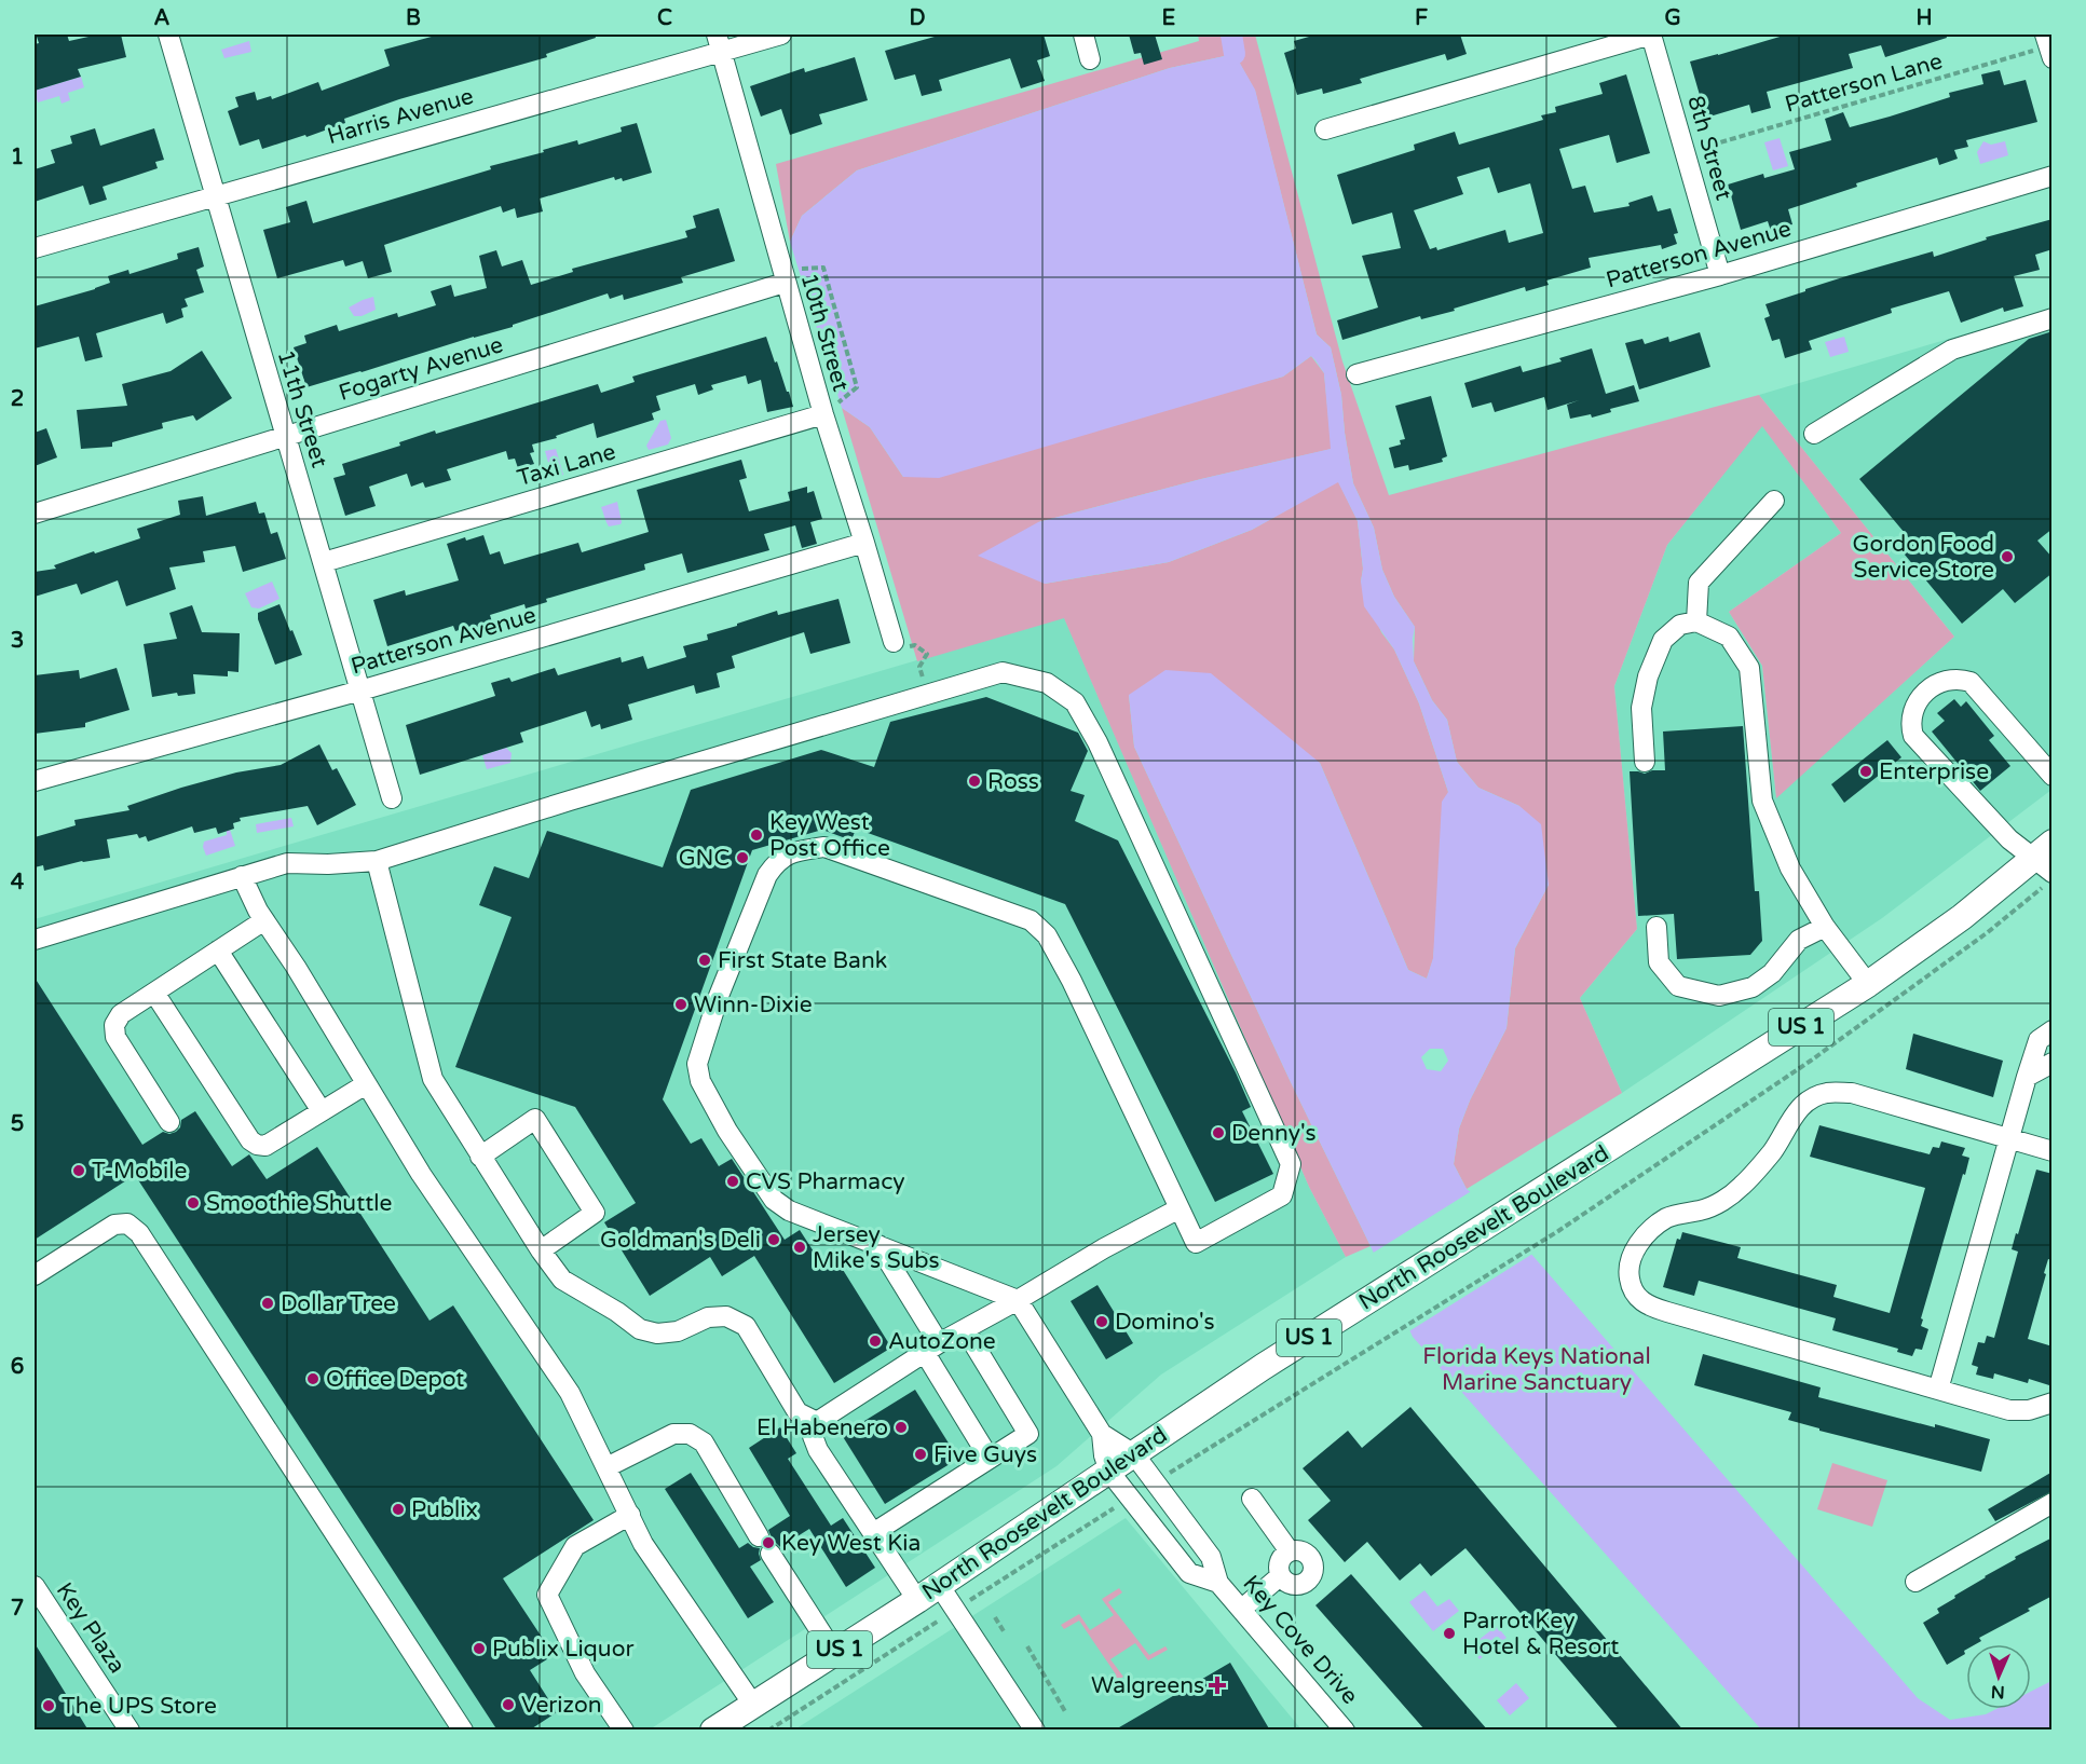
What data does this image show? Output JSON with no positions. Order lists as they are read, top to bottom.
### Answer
{
  "streets": {
    "main road": ["US 1", "North Roosevelt Boulevard"],
    "street": [
      "Harris Avenue",
      "8th Street",
      "Patterson Avenue",
      "10th Street",
      "Fogarty Avenue",
      "11th Street",
      "Taxi Lane",
      "Key Plaza",
      "Key Cove Drive"
    ],
    "path": ["Patterson Lane"]
  },
  "crossings": [
    ["Patterson Lane", "8th Street"],
    ["Harris Avenue", "10th Street"],
    ["Harris Avenue", "11th Street"],
    ["8th Street", "Patterson Avenue"],
    ["Patterson Avenue", "10th Street"],
    ["Patterson Avenue", "11th Street"],
    ["10th Street", "Fogarty Avenue"],
    ["10th Street", "Taxi Lane"],
    ["Fogarty Avenue", "11th Street"],
    ["11th Street", "Taxi Lane"],
    ["North Roosevelt Boulevard", "Key Cove Drive"]
  ],
  "parks": ["Florida Keys National Marine Sanctuary"],
  "places": {
    "other": [
      "Gordon Food Service Store",
      "Enterprise",
      "Ross",
      "Key West Post Office",
      "GNC",
      "First State Bank",
      "Winn-Dixie",
      "Denny's",
      "T-Mobile",
      "CVS Pharmacy",
      "Smoothie Shuttle",
      "Goldman's Deli",
      "Jersey Mike's Subs",
      "Dollar Tree",
      "Domino's",
      "AutoZone",
      "Office Depot",
      "El Habenero",
      "Five Guys",
      "Publix",
      "Key West Kia",
      "Parrot Key Hotel & Resort",
      "Publix Liquor",
      "Verizon",
      "The UPS Store"
    ],
    "health": ["Walgreens"]
  },
  "north": "bottom",
  "grid": {
    "columns": [
      "A",
      "B",
      "C",
      "D",
      "E",
      "F",
      "G",
      "H"
    ],
    "rows": [
      "1",
      "2",
      "3",
      "4",
      "5",
      "6",
      "7"
    ]
  }
}
